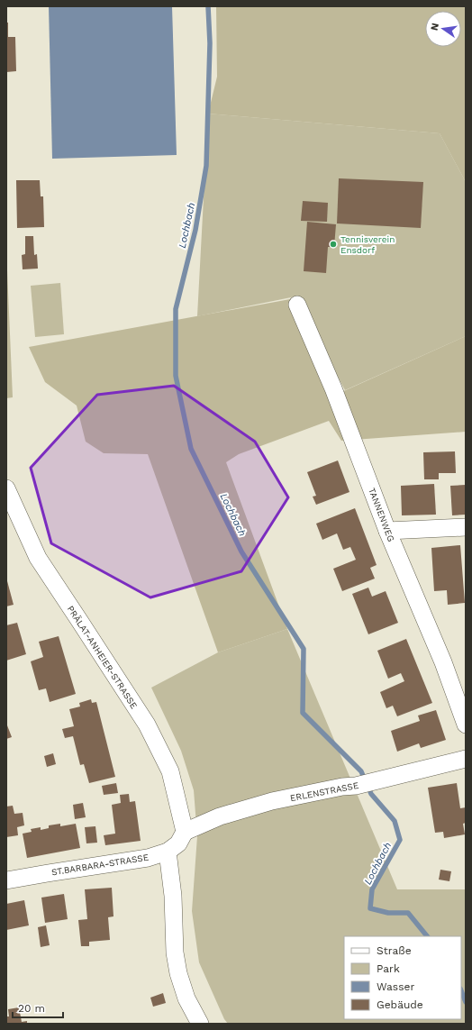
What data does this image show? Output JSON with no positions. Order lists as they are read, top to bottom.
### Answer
{
  "streets": {
    "street": [
      "TANNENWEG",
      "PRÄLAT-ANHEIER-STRASSE",
      "ERLENSTRASSE",
      "ST.BARBARA-STRASSE"
    ]
  },
  "crossings": [
    ["PRÄLAT-ANHEIER-STRASSE", "ERLENSTRASSE"],
    ["PRÄLAT-ANHEIER-STRASSE", "ST.BARBARA-STRASSE"],
    ["ERLENSTRASSE", "ST.BARBARA-STRASSE"]
  ],
  "water": ["Lochbach"],
  "places": ["Tennisverein Ensdorf"],
  "legend": [
    "Straße",
    "Park",
    "Wasser",
    "Gebäude"
  ],
  "scale_bar": "20 m",
  "north": "left"
}
